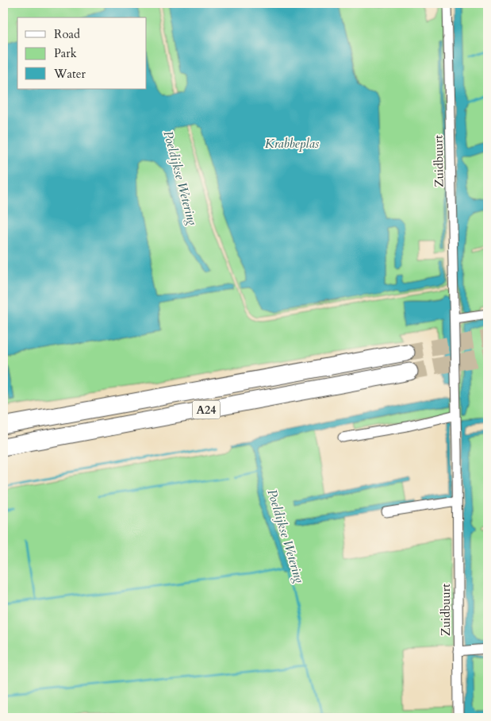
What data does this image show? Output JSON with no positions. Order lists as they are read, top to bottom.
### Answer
{
  "streets": {
    "highway": ["A24"],
    "street": ["Zuidbuurt"]
  },
  "water": ["Krabbeplas", "Poeldijkse Wetering"],
  "legend": ["Road", "Park", "Water"]
}
